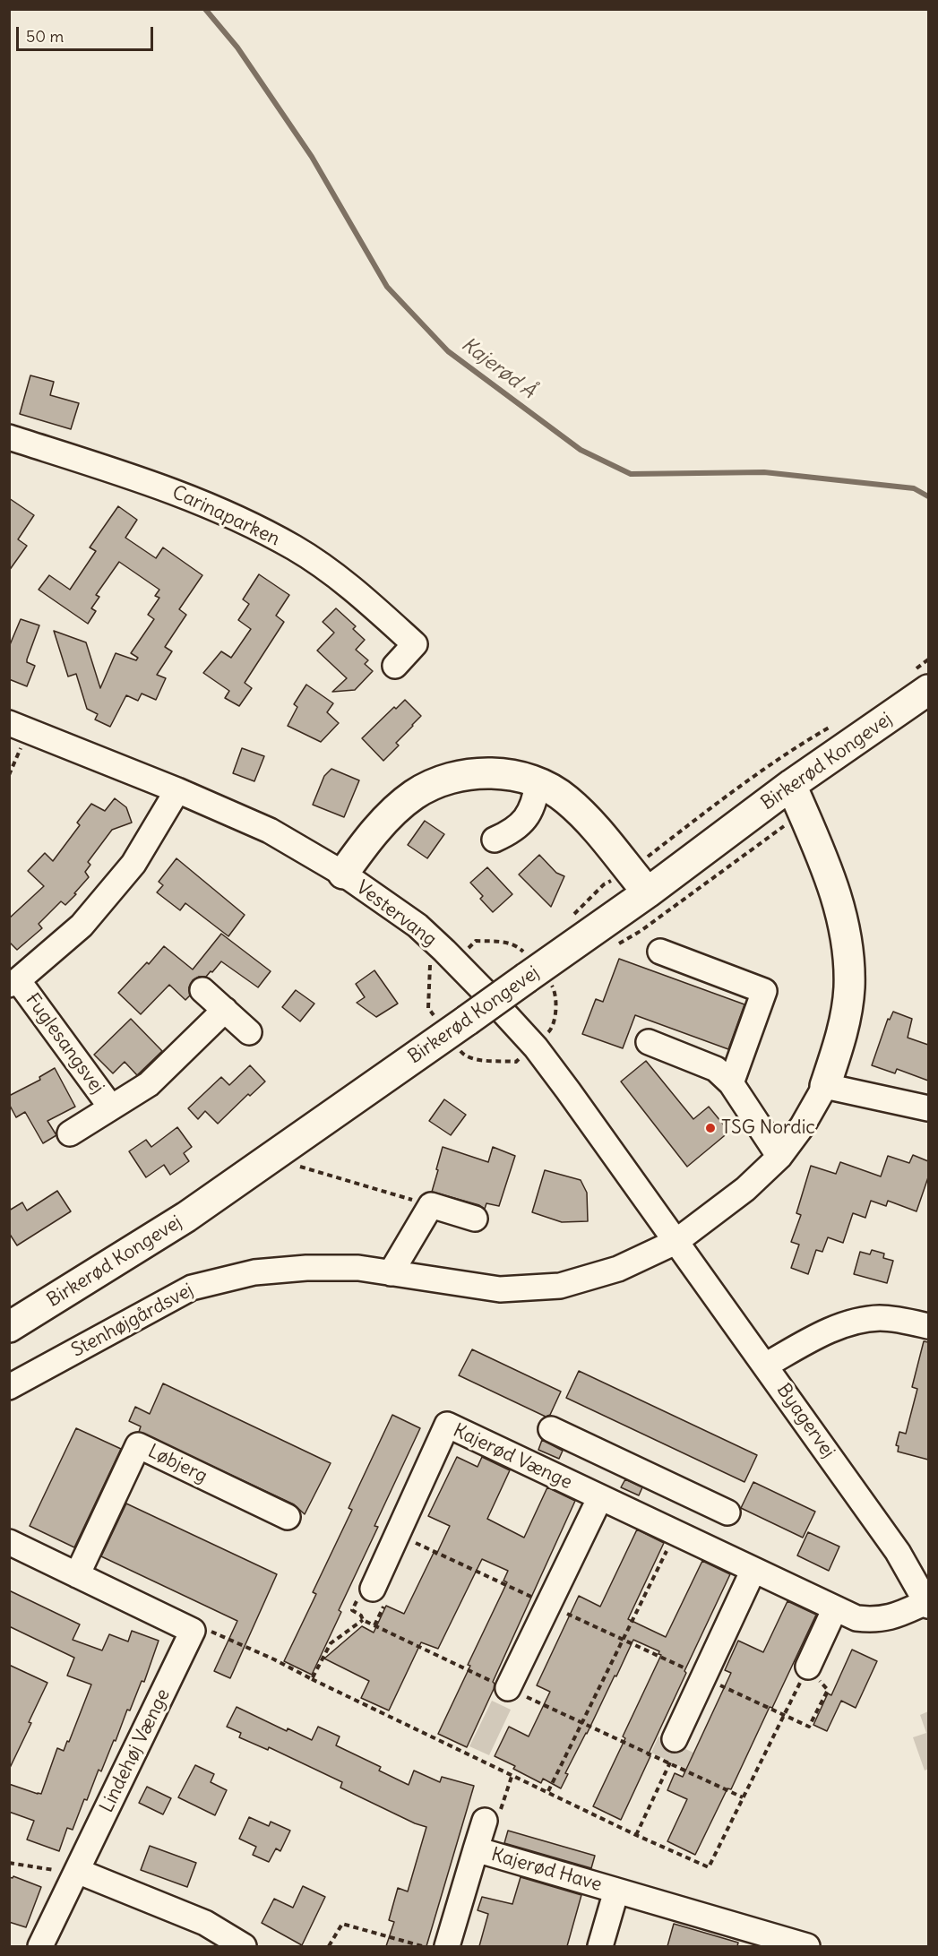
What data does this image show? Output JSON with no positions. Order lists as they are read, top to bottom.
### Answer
{
  "streets": {
    "main road": ["Birkerød Kongevej"],
    "street": [
      "Carinaparken",
      "Vestervang",
      "Fuglesangsvej",
      "Stenhøjgårdsvej",
      "Byagervej",
      "Kajerød Vænge",
      "Løbjerg",
      "Lindehøj Vænge",
      "Kajerød Have"
    ]
  },
  "crossings": [
    ["Vestervang", "Fuglesangsvej"],
    ["Vestervang", "Stenhøjgårdsvej"],
    ["Vestervang", "Byagervej"],
    ["Stenhøjgårdsvej", "Byagervej"],
    ["Byagervej", "Kajerød Vænge"]
  ],
  "water": ["Kajerød Å"],
  "places": ["TSG Nordic"],
  "scale_bar": "50 m"
}
